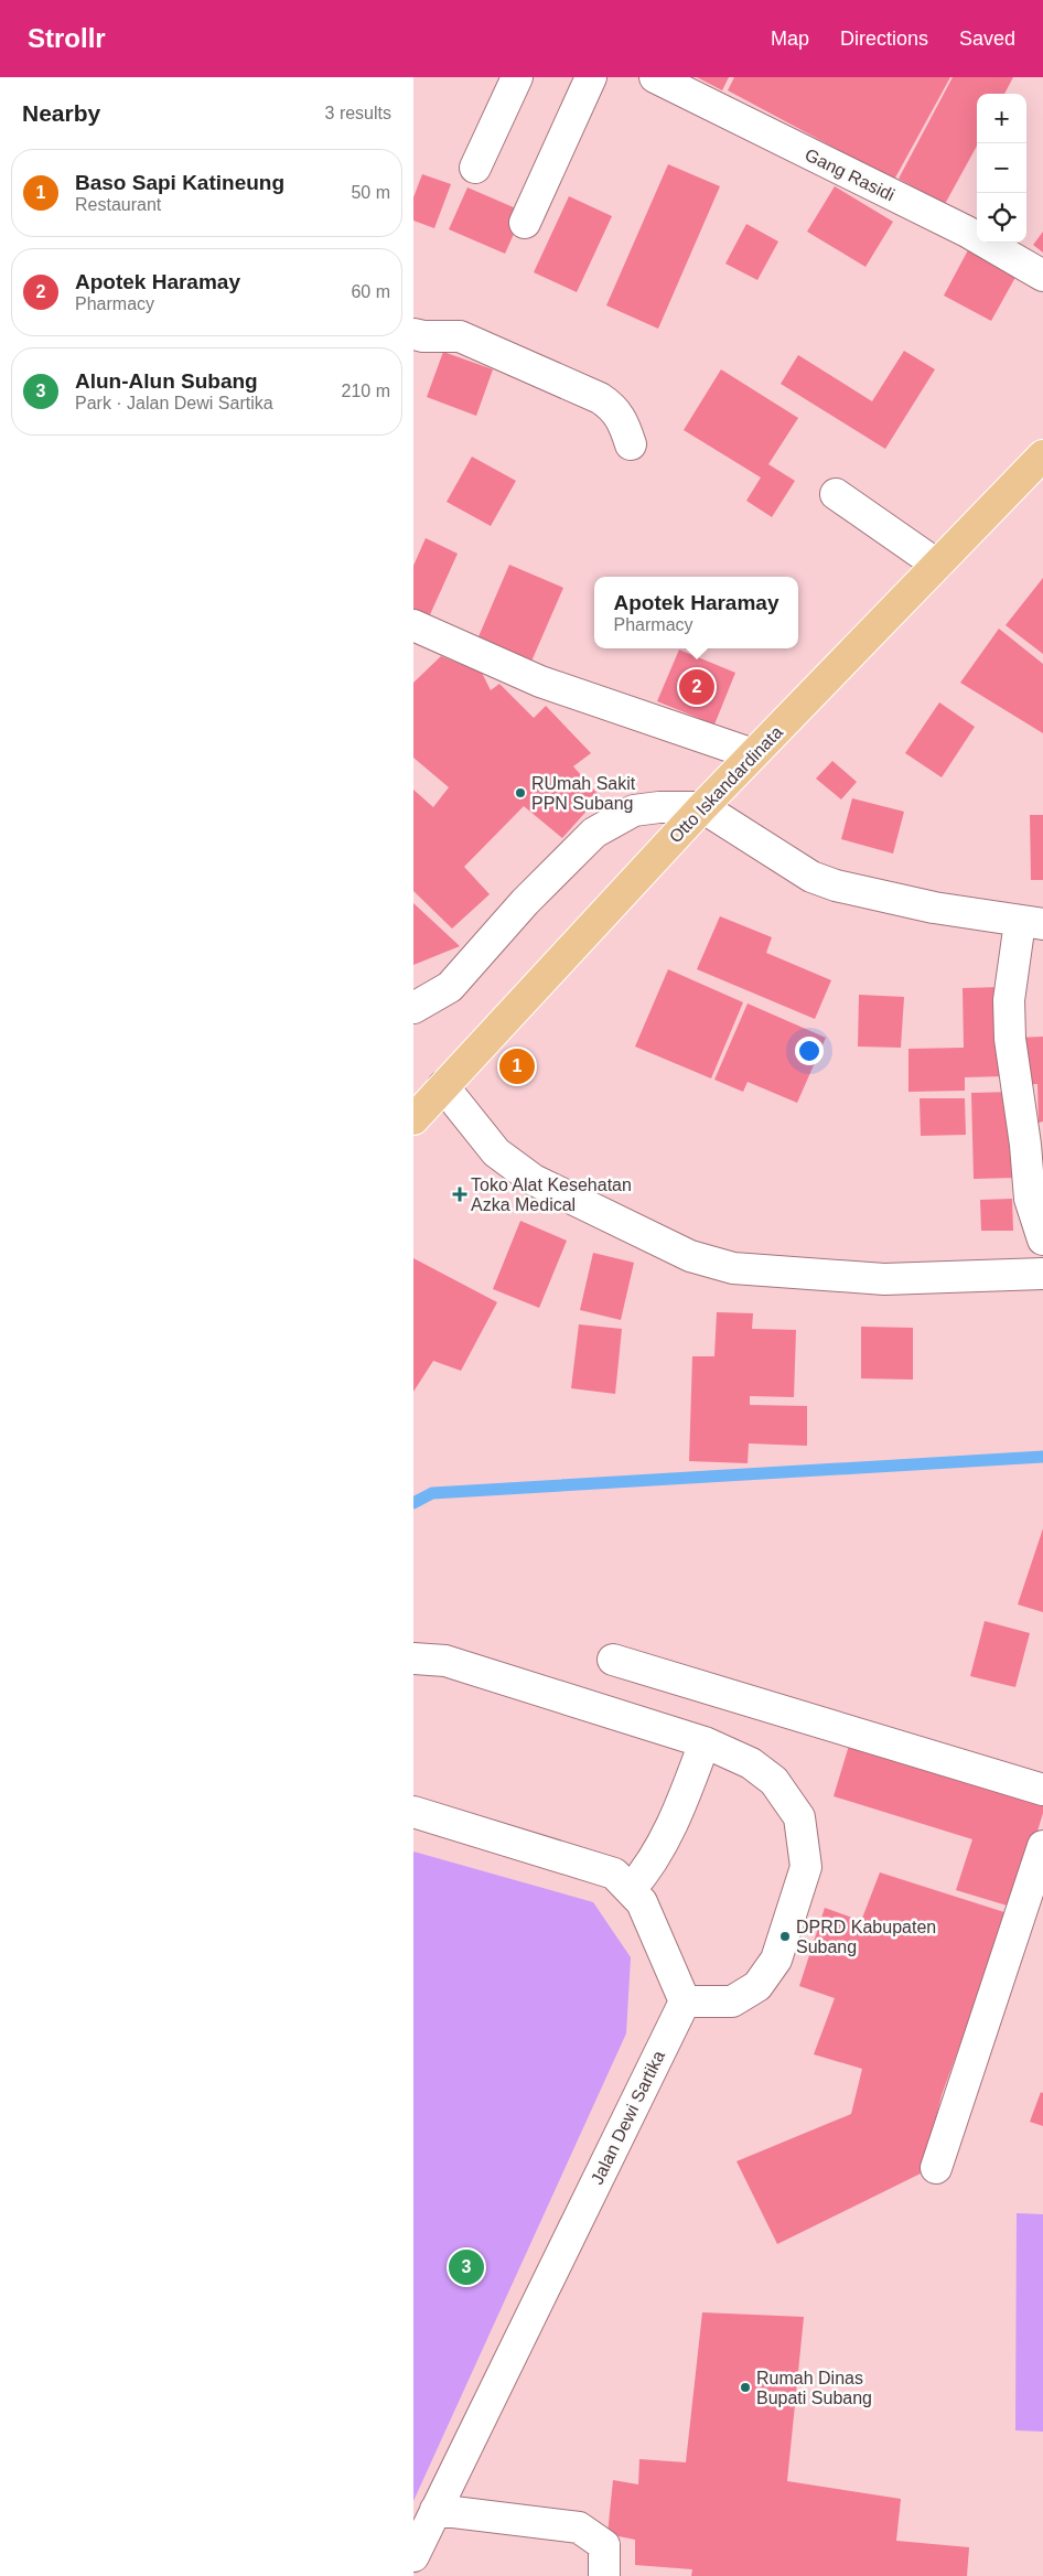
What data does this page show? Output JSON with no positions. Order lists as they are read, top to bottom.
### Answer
{
  "streets": {
    "main road": ["Otto Iskandardinata"],
    "street": ["Gang Rasidi", "Jalan Dewi Sartika"]
  },
  "places": {
    "other": ["RUmah Sakit PPN Subang", "DPRD Kabupaten Subang", "Rumah Dinas Bupati Subang"],
    "health": ["Toko Alat Kesehatan Azka Medical"]
  },
  "page": {
    "header": "Strollr",
    "nav": ["Map", "Directions", "Saved"],
    "heading": ["Nearby", "3 results"],
    "map_buttons": ["+", "−"],
    "list": [
      {
        "mark": "1",
        "name": "Baso Sapi Katineung",
        "note": "Restaurant",
        "value": "50 m"
      },
      {
        "mark": "2",
        "name": "Apotek Haramay",
        "note": "Pharmacy",
        "value": "60 m"
      },
      {
        "mark": "3",
        "name": "Alun-Alun Subang",
        "note": "Park · Jalan Dewi Sartika",
        "value": "210 m"
      }
    ],
    "popup": ["Apotek Haramay", "Pharmacy"],
    "pins": ["2", "1", "3"]
  }
}
